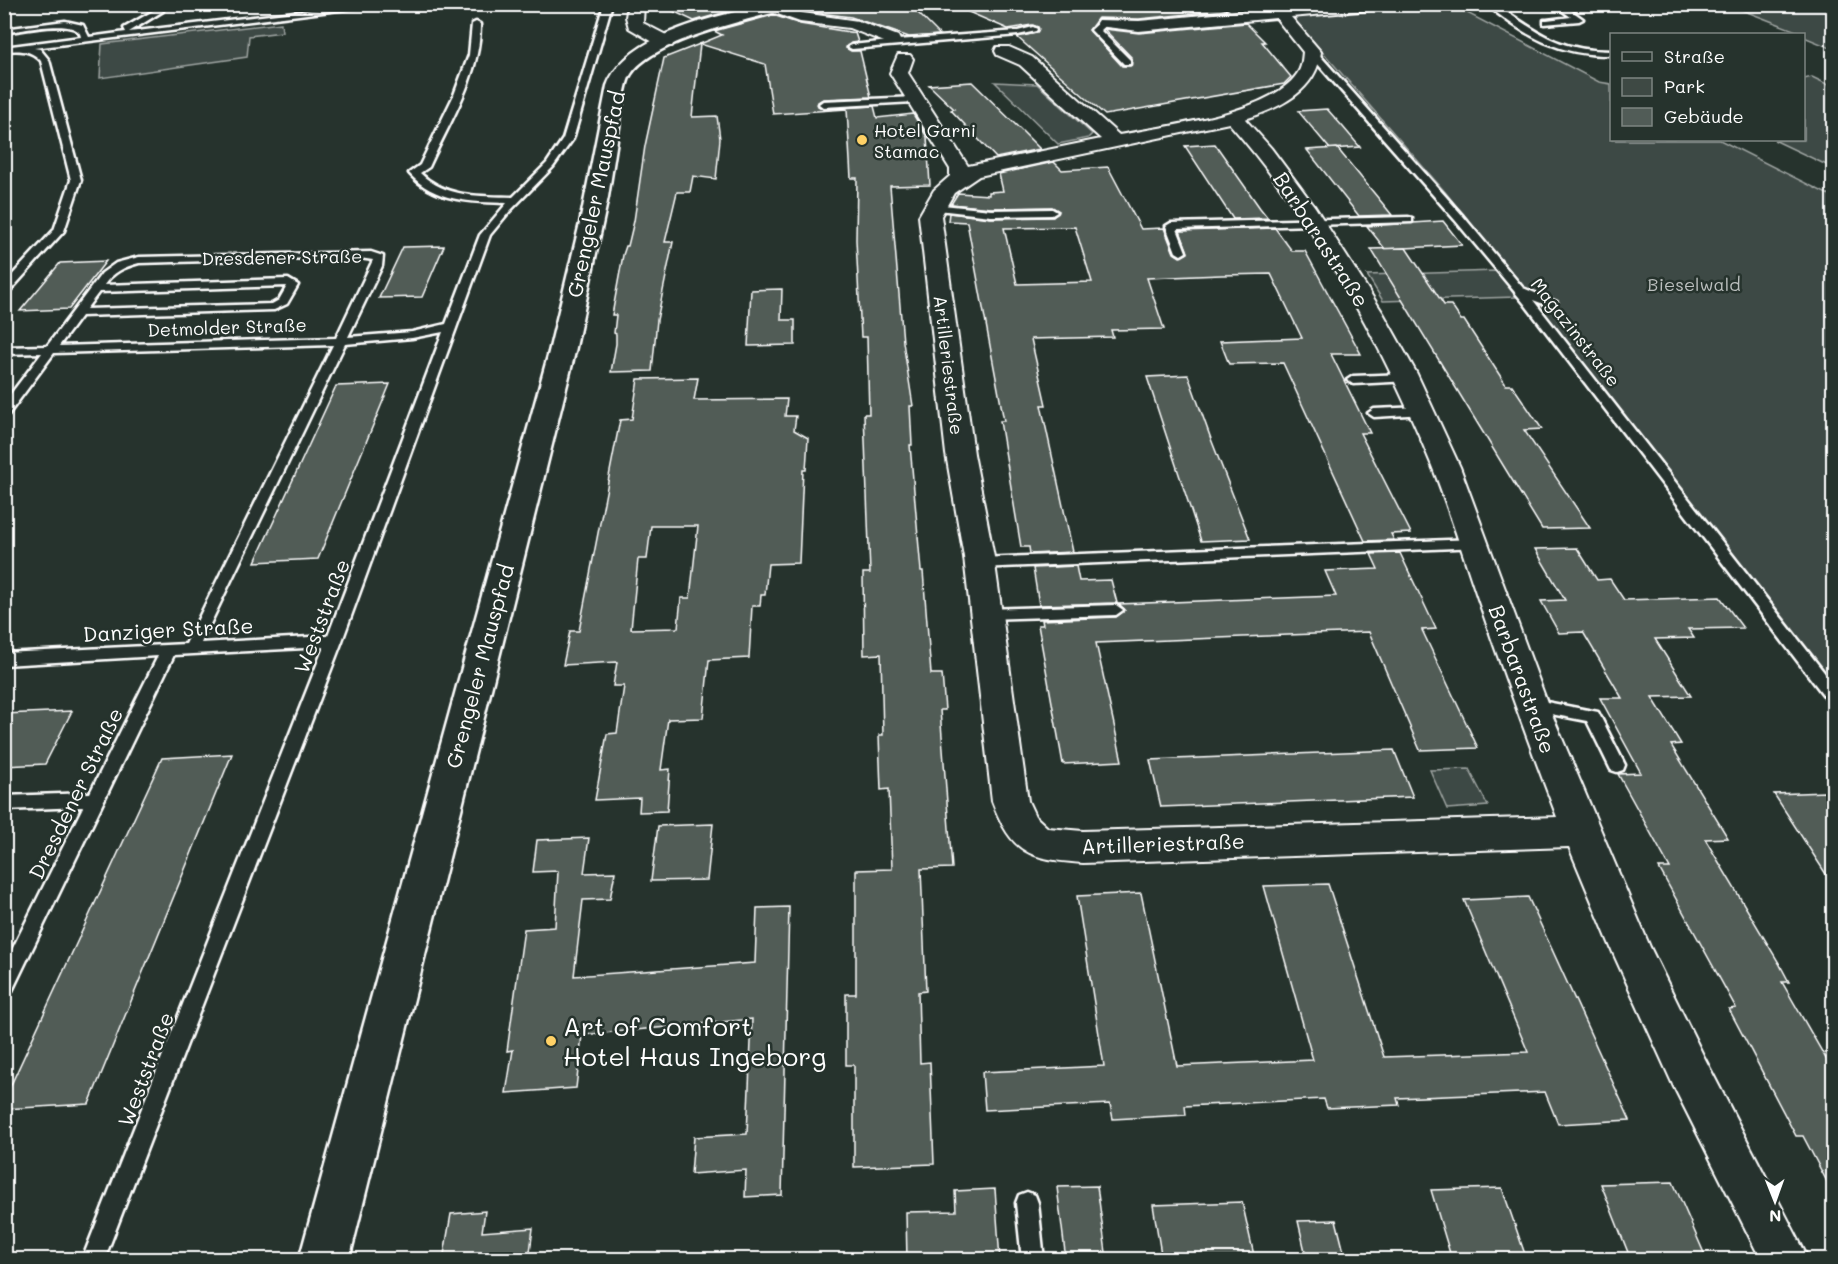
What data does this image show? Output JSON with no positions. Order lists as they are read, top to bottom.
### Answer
{
  "streets": {
    "main road": ["Grengeler Mauspfad"],
    "street": ["Barbarastraße", "Magazinstraße", "Artilleriestraße"],
    "lane": [
      "Dresdener Straße",
      "Detmolder Straße",
      "Weststraße",
      "Danziger Straße"
    ]
  },
  "crossings": [
    ["Barbarastraße", "Artilleriestraße"],
    ["Dresdener Straße", "Detmolder Straße"],
    ["Dresdener Straße", "Danziger Straße"],
    ["Detmolder Straße", "Weststraße"],
    ["Weststraße", "Danziger Straße"]
  ],
  "parks": ["Bieselwald"],
  "places": ["Hotel Garni Stamac", "Art of Comfort Hotel Haus Ingeborg"],
  "legend": ["Straße", "Park", "Gebäude"],
  "north": "bottom"
}
